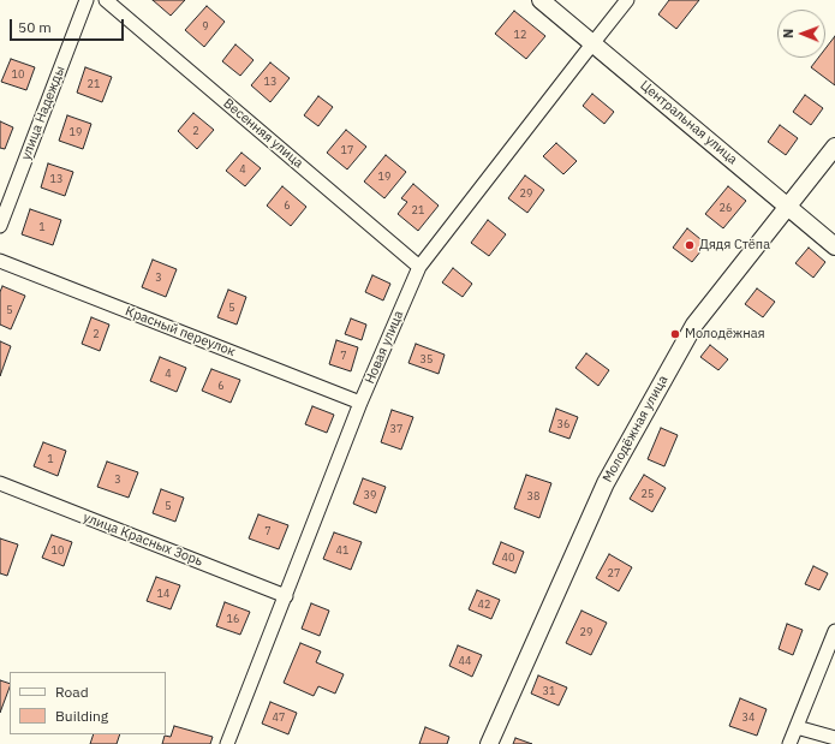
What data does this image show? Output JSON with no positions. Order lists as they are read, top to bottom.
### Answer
{
  "streets": {
    "street": [
      "улица Надежды",
      "Центральная улица",
      "Весенняя улица",
      "Красный переулок",
      "Новая улица",
      "Молодёжная улица",
      "улица Красных Зорь"
    ]
  },
  "crossings": [
    ["Центральная улица", "Новая улица"],
    ["Центральная улица", "Молодёжная улица"],
    ["Весенняя улица", "Новая улица"],
    ["Красный переулок", "Новая улица"],
    ["Новая улица", "улица Красных Зорь"]
  ],
  "places": ["Дядя Стёпа", "Молодёжная"],
  "house_numbers": [
    "9",
    "12",
    "10",
    "13",
    "21",
    "2",
    "19",
    "17",
    "4",
    "19",
    "13",
    "29",
    "6",
    "26",
    "21",
    "1",
    "3",
    "5",
    "5",
    "2",
    "7",
    "35",
    "4",
    "6",
    "36",
    "37",
    "1",
    "3",
    "25",
    "39",
    "38",
    "5",
    "7",
    "10",
    "41",
    "40",
    "27",
    "14",
    "42",
    "16",
    "29",
    "44",
    "31",
    "47",
    "34"
  ],
  "legend": ["Road", "Building"],
  "scale_bar": "50 m",
  "north": "left"
}
